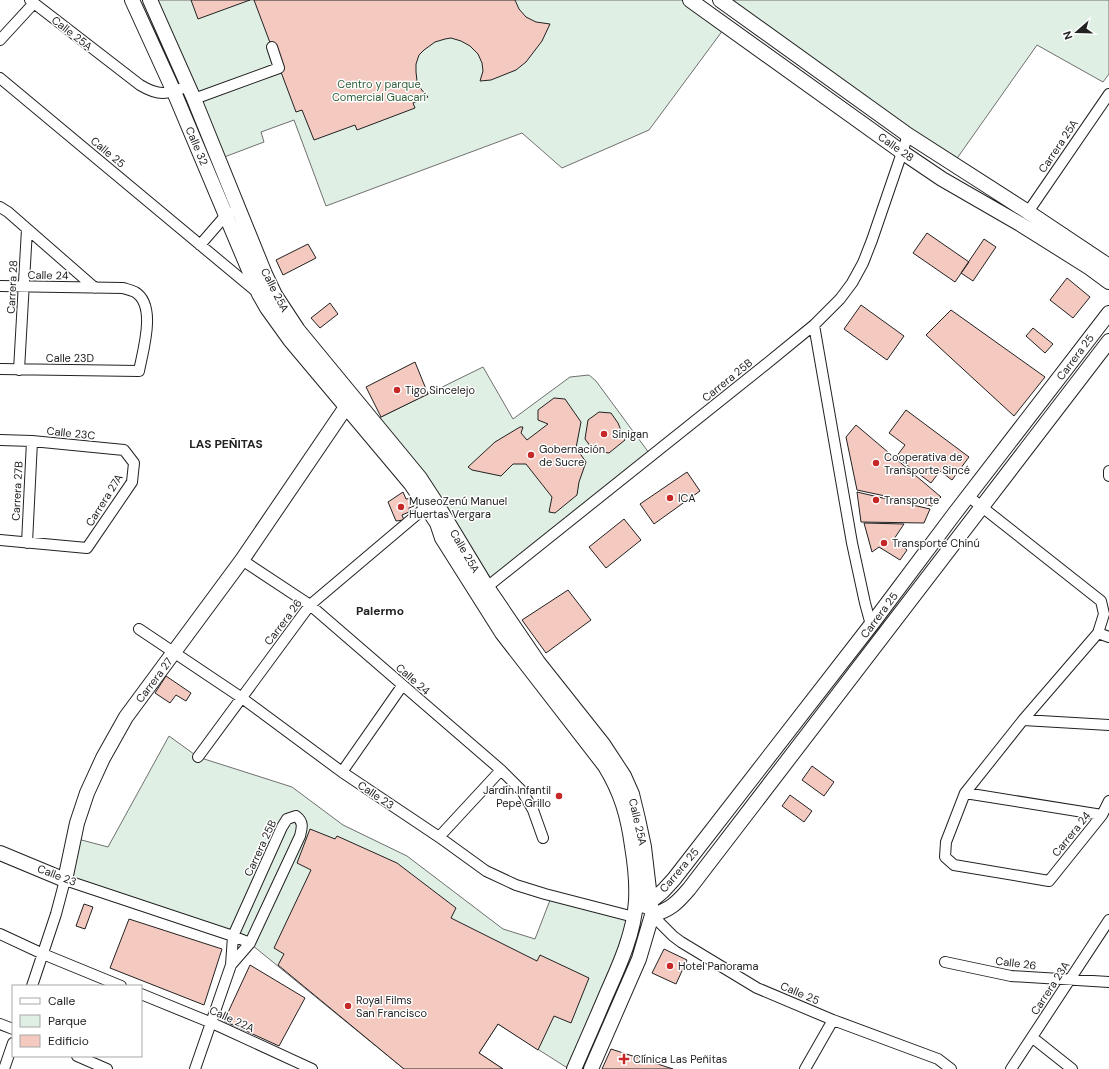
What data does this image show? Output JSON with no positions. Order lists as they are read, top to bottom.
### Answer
{
  "streets": {
    "main road": [
      "Calle 25A",
      "Calle 32",
      "Calle 28",
      "Carrera 25",
      "Carrera 27",
      "Calle 23"
    ],
    "street": [
      "Carrera 25A",
      "Calle 25",
      "Calle 24",
      "Carrera 28",
      "Calle 23D",
      "Carrera 25B",
      "Calle 23C",
      "Carrera 27B",
      "Carrera 27A",
      "Carrera 26",
      "Carrera 24",
      "Calle 26",
      "Carrera 23A",
      "Calle 22A"
    ]
  },
  "crossings": [
    ["Calle 25A", "Calle 32"],
    ["Calle 25A", "Calle 25"],
    ["Calle 25A", "Carrera 25"],
    ["Calle 25A", "Carrera 25B"],
    ["Calle 25A", "Carrera 26"],
    ["Calle 25A", "Carrera 27"],
    ["Calle 25A", "Calle 23"],
    ["Calle 32", "Calle 25"],
    ["Carrera 25A", "Calle 28"],
    ["Calle 28", "Carrera 25B"],
    ["Calle 25", "Carrera 25"],
    ["Calle 24", "Carrera 28"],
    ["Calle 24", "Calle 23D"],
    ["Calle 24", "Carrera 26"],
    ["Calle 24", "Carrera 27"],
    ["Carrera 28", "Calle 23D"],
    ["Carrera 25B", "Calle 23"],
    ["Carrera 25B", "Calle 22A"],
    ["Calle 23C", "Carrera 27B"],
    ["Calle 23C", "Carrera 27A"],
    ["Carrera 27B", "Carrera 27A"],
    ["Carrera 26", "Calle 23"],
    ["Carrera 27", "Calle 23"],
    ["Calle 26", "Carrera 23A"]
  ],
  "districts": ["LAS PEÑITAS", "Palermo"],
  "parks": ["Centro y parque Comercial Guacarí"],
  "places": {
    "other": [
      "Tigo Sincelejo",
      "Sinigan",
      "Gobernación de Sucre",
      "Cooperativa de Transporte Sincé",
      "ICA",
      "Transporte",
      "MuseoZenú Manuel Huertas Vergara",
      "Transporte Chinú",
      "Jardín Infantil Pepe Grillo",
      "Hotel Panorama",
      "Royal Films San Francisco"
    ],
    "health": ["Clínica Las Peñitas"]
  },
  "legend": ["Calle", "Parque", "Edificio"],
  "north": "left"
}
